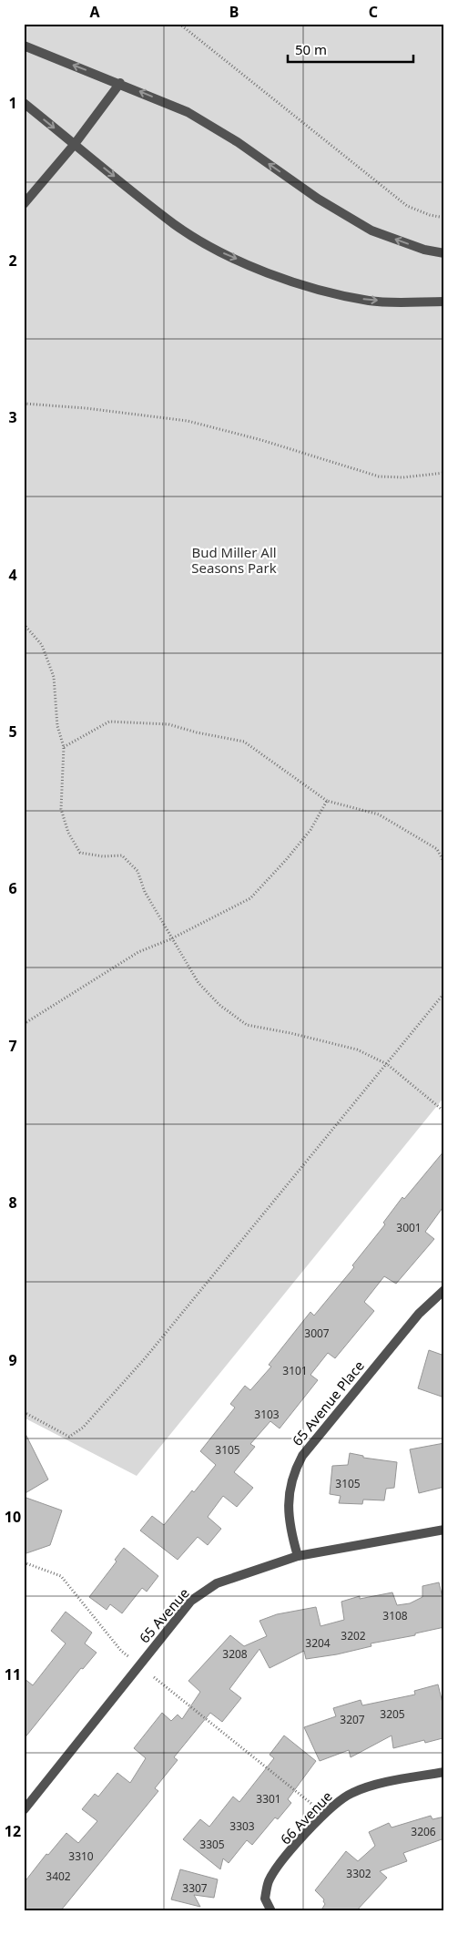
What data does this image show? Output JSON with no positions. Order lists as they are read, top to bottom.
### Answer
{
  "streets": {
    "street": ["65 Avenue Place", "65 Avenue", "66 Avenue"]
  },
  "crossings": [
    ["65 Avenue Place", "65 Avenue"]
  ],
  "parks": ["Bud Miller All Seasons Park"],
  "house_numbers": [
    "3001",
    "3007",
    "3101",
    "3103",
    "3105",
    "3105",
    "3108",
    "3202",
    "3204",
    "3208",
    "3205",
    "3207",
    "3301",
    "3303",
    "3206",
    "3305",
    "3310",
    "3302",
    "3402",
    "3307"
  ],
  "scale_bar": "50 m",
  "grid": {
    "columns": ["A", "B", "C"],
    "rows": [
      "1",
      "2",
      "3",
      "4",
      "5",
      "6",
      "7",
      "8",
      "9",
      "10",
      "11",
      "12"
    ]
  }
}
